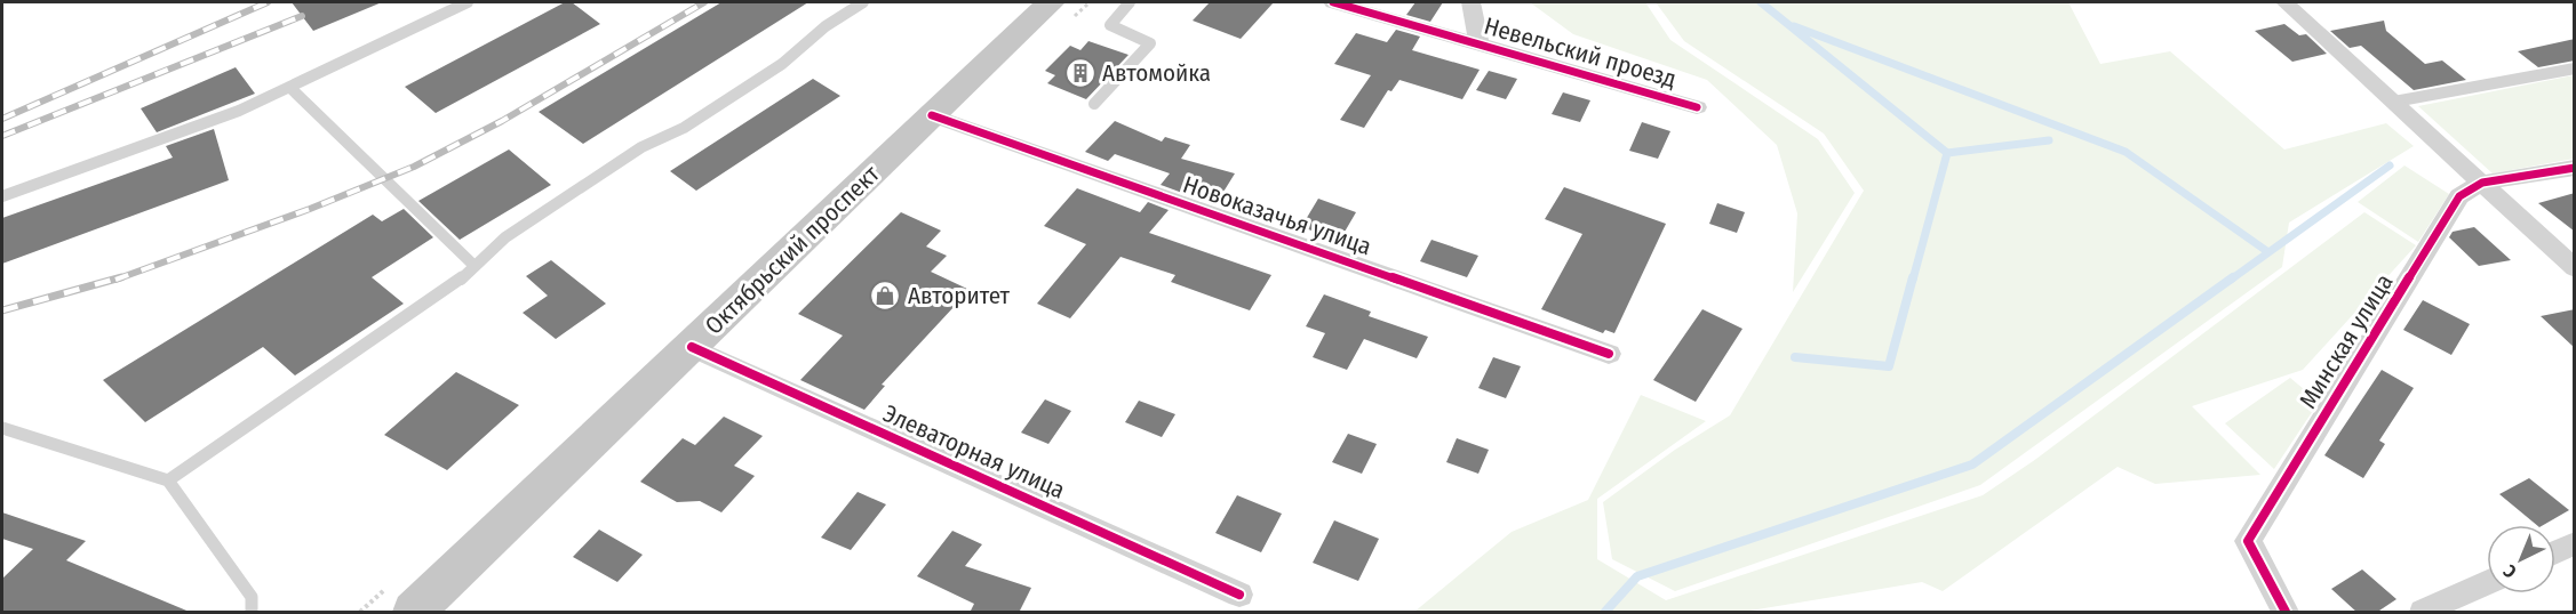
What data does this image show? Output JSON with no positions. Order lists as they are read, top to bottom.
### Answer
{
  "streets": {
    "main road": ["Октябрьский проспект"],
    "street": [
      "Невельский проезд",
      "Новоказачья улица",
      "Минская улица",
      "Элеваторная улица"
    ]
  },
  "crossings": [
    ["Новоказачья улица", "Октябрьский проспект"],
    ["Октябрьский проспект", "Элеваторная улица"]
  ],
  "places": {
    "building": ["Автомойка"],
    "shop": ["Авторитет"]
  },
  "north": "bottom left"
}
